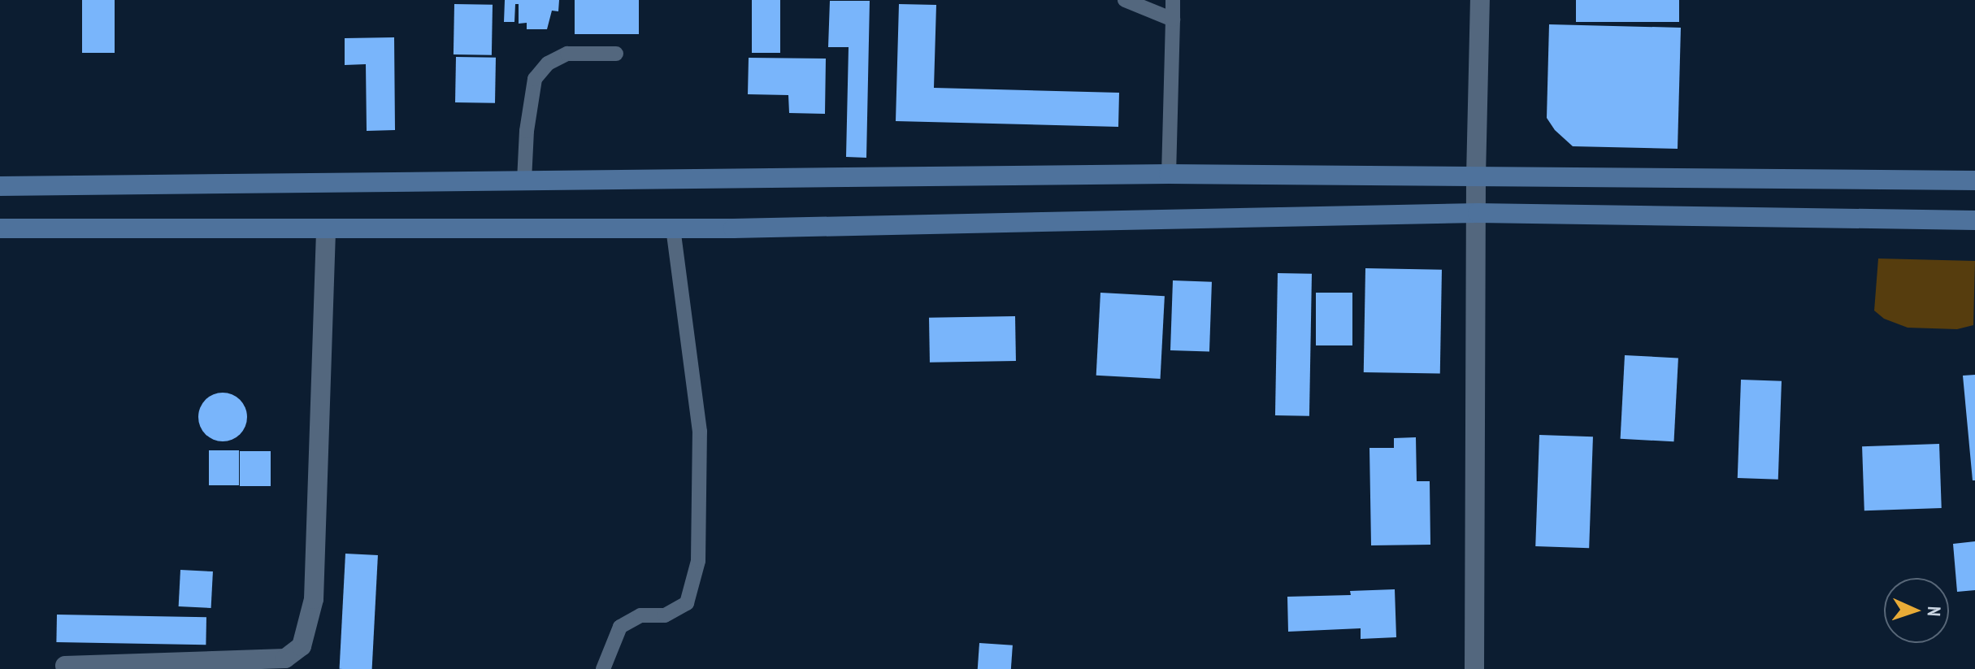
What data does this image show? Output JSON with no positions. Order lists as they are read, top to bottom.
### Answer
{
  "north": "right"
}
